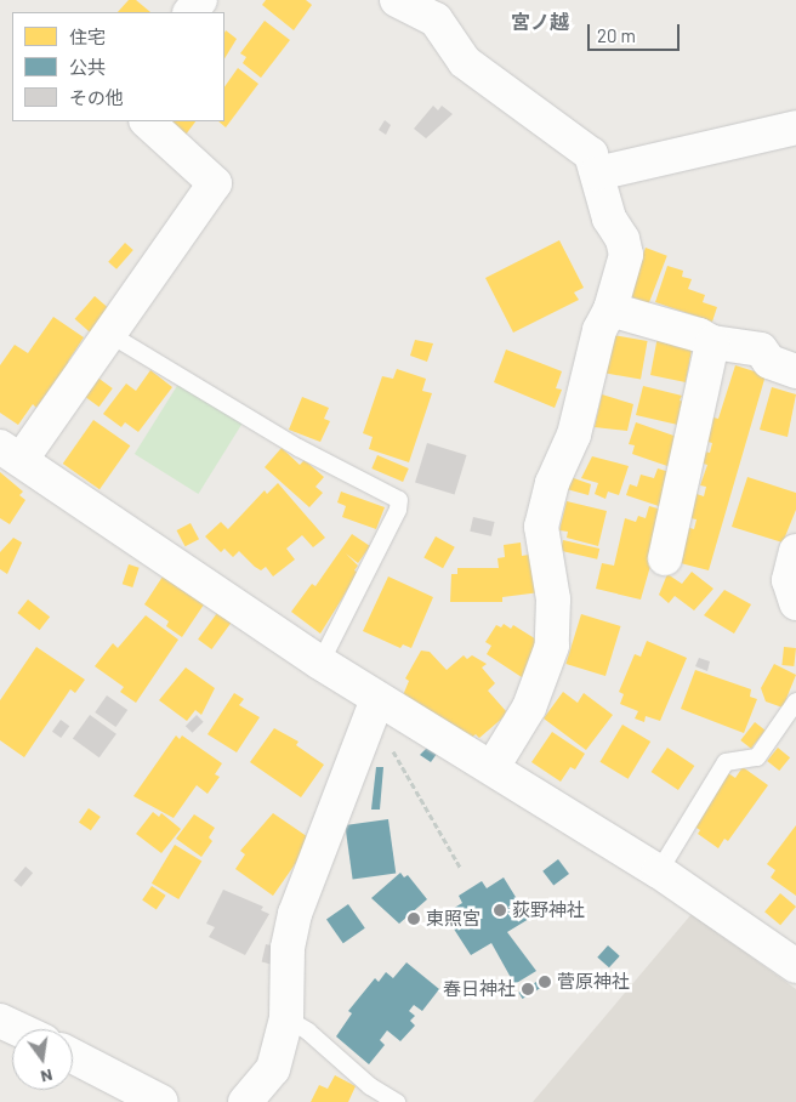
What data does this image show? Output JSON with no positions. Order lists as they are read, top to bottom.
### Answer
{
  "districts": ["宮ノ越"],
  "places": [
    "荻野神社",
    "東照宮",
    "菅原神社",
    "春日神社"
  ],
  "legend": ["住宅", "公共", "その他"],
  "scale_bar": "20 m",
  "north": "bottom"
}
